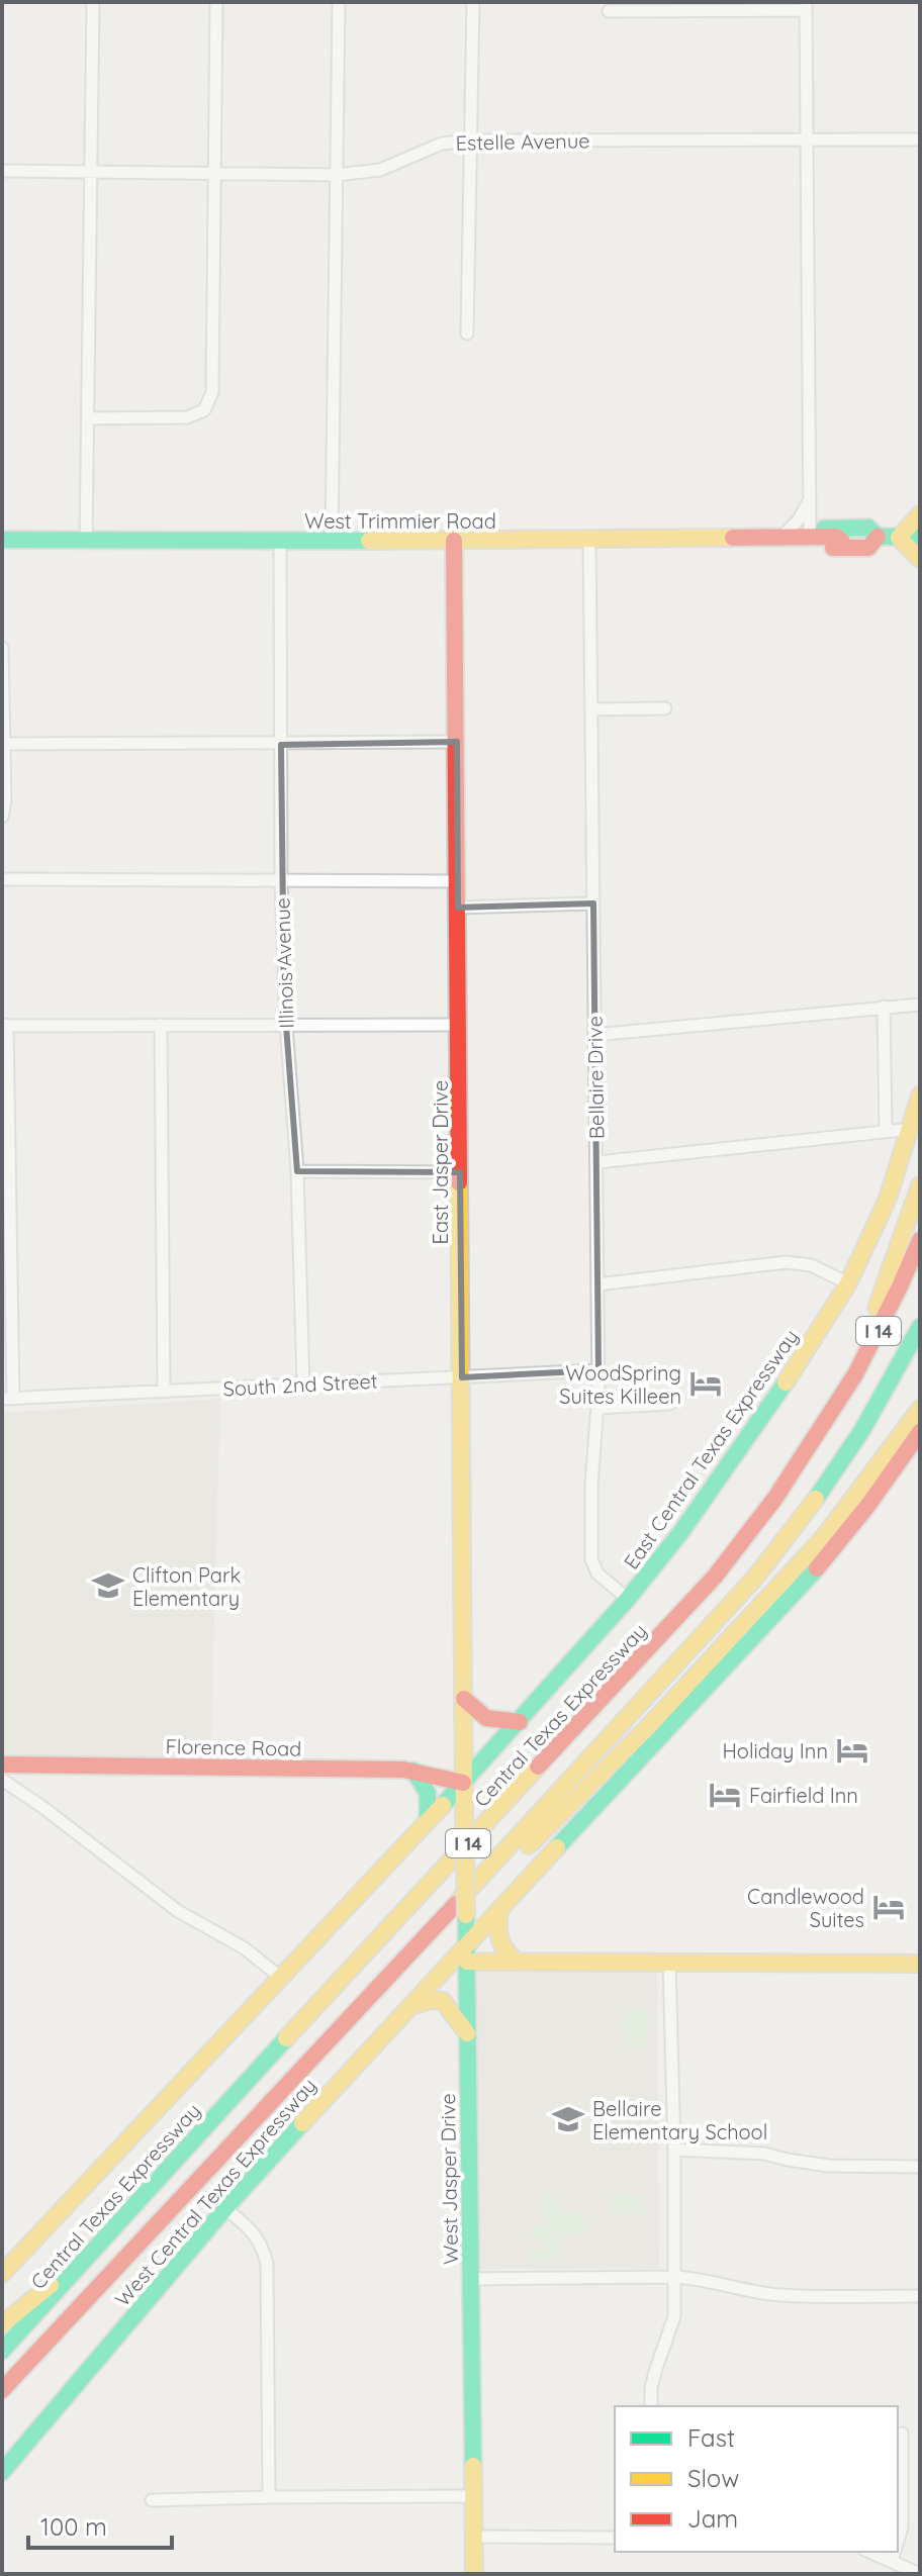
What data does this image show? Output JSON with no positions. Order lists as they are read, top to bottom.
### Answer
{
  "streets": {
    "main road": [
      "West Trimmier Road",
      "East Jasper Drive",
      "I 14",
      "East Central Texas Expressway",
      "Central Texas Expressway",
      "Florence Road",
      "West Jasper Drive",
      "West Central Texas Expressway"
    ],
    "street": [
      "Estelle Avenue",
      "Illinois Avenue",
      "Bellaire Drive",
      "South 2nd Street"
    ]
  },
  "crossings": [
    ["West Trimmier Road", "Illinois Avenue"],
    ["West Trimmier Road", "Bellaire Drive"],
    ["West Trimmier Road", "East Jasper Drive"],
    ["Illinois Avenue", "South 2nd Street"],
    ["Bellaire Drive", "South 2nd Street"],
    ["Bellaire Drive", "East Central Texas Expressway"],
    ["East Jasper Drive", "South 2nd Street"],
    ["East Jasper Drive", "East Central Texas Expressway"],
    ["East Jasper Drive", "Florence Road"],
    ["East Jasper Drive", "West Jasper Drive"],
    ["East Central Texas Expressway", "Florence Road"],
    ["East Central Texas Expressway", "West Jasper Drive"],
    ["Florence Road", "West Jasper Drive"],
    ["West Jasper Drive", "West Central Texas Expressway"]
  ],
  "places": {
    "hotel": [
      "WoodSpring Suites Killeen",
      "Holiday Inn",
      "Fairfield Inn",
      "Candlewood Suites"
    ],
    "school or university": ["Clifton Park Elementary", "Bellaire Elementary School"]
  },
  "legend": ["Fast", "Slow", "Jam"],
  "scale_bar": "100 m"
}
